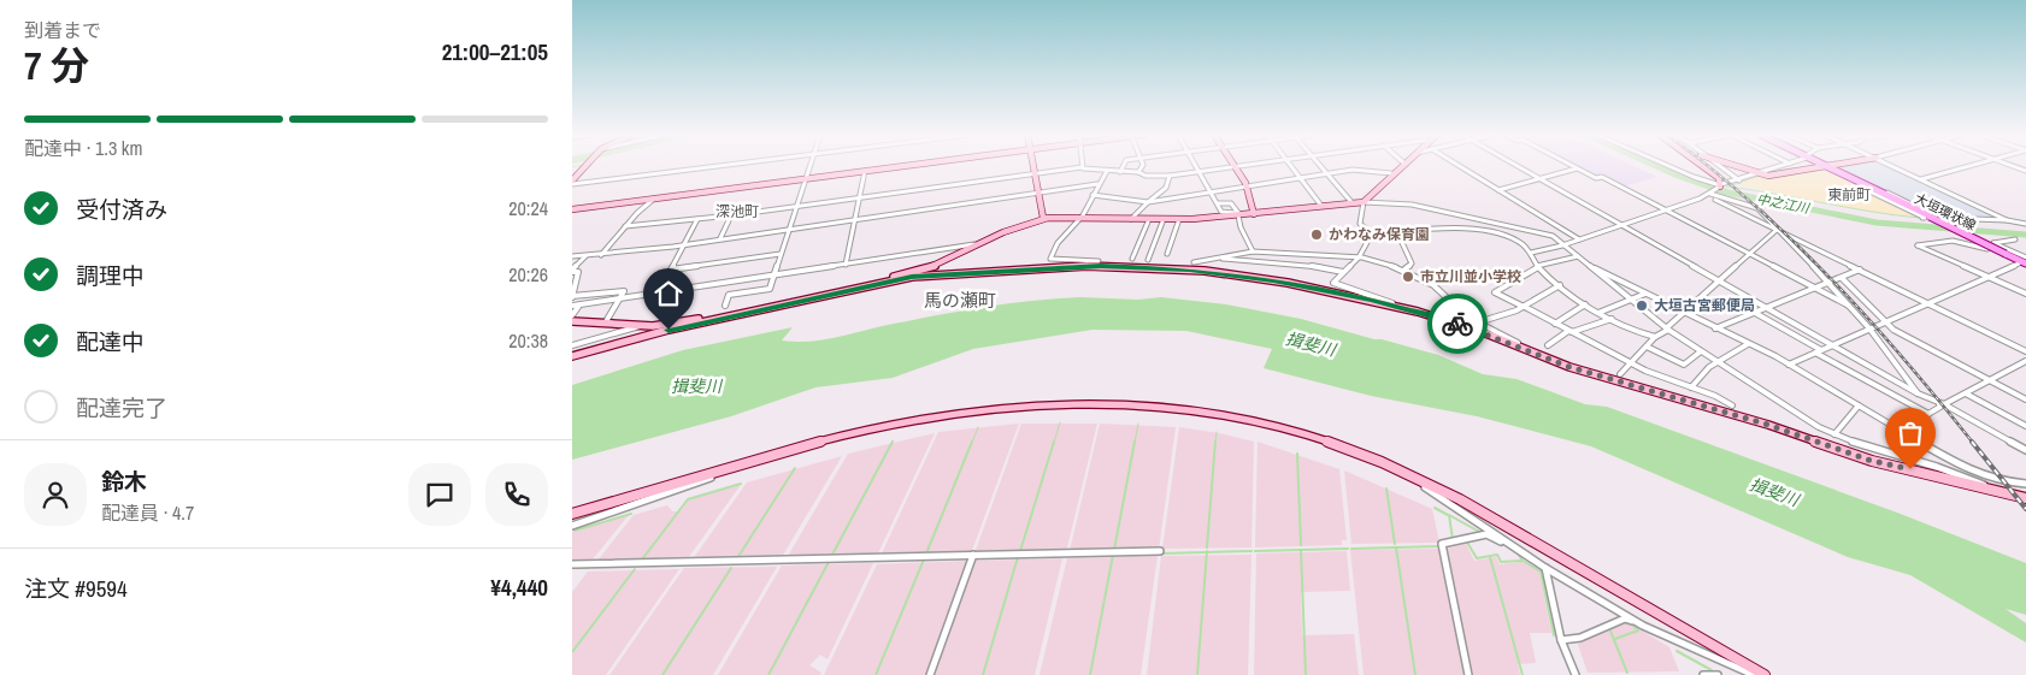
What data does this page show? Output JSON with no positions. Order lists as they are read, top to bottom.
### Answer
{
  "streets": {
    "main road": ["大垣環状線"]
  },
  "districts": ["東前町", "深池町", "馬の瀬町"],
  "water": ["中之江川", "揖斐川"],
  "places": ["かわなみ保育園", "市立川並小学校", "大垣古宮郵便局"],
  "page": {
    "heading": ["7 分", "到着まで", "21:00–21:05"],
    "panel": [
      "鈴木",
      "配達員 · 4.7",
      "注文 #9594",
      "¥4,440"
    ],
    "bar": "配達中 · 1.3 km",
    "list": [
      ["受付済み", "20:24"],
      ["調理中", "20:26"],
      ["配達中", "20:38"],
      "配達完了"
    ]
  }
}
